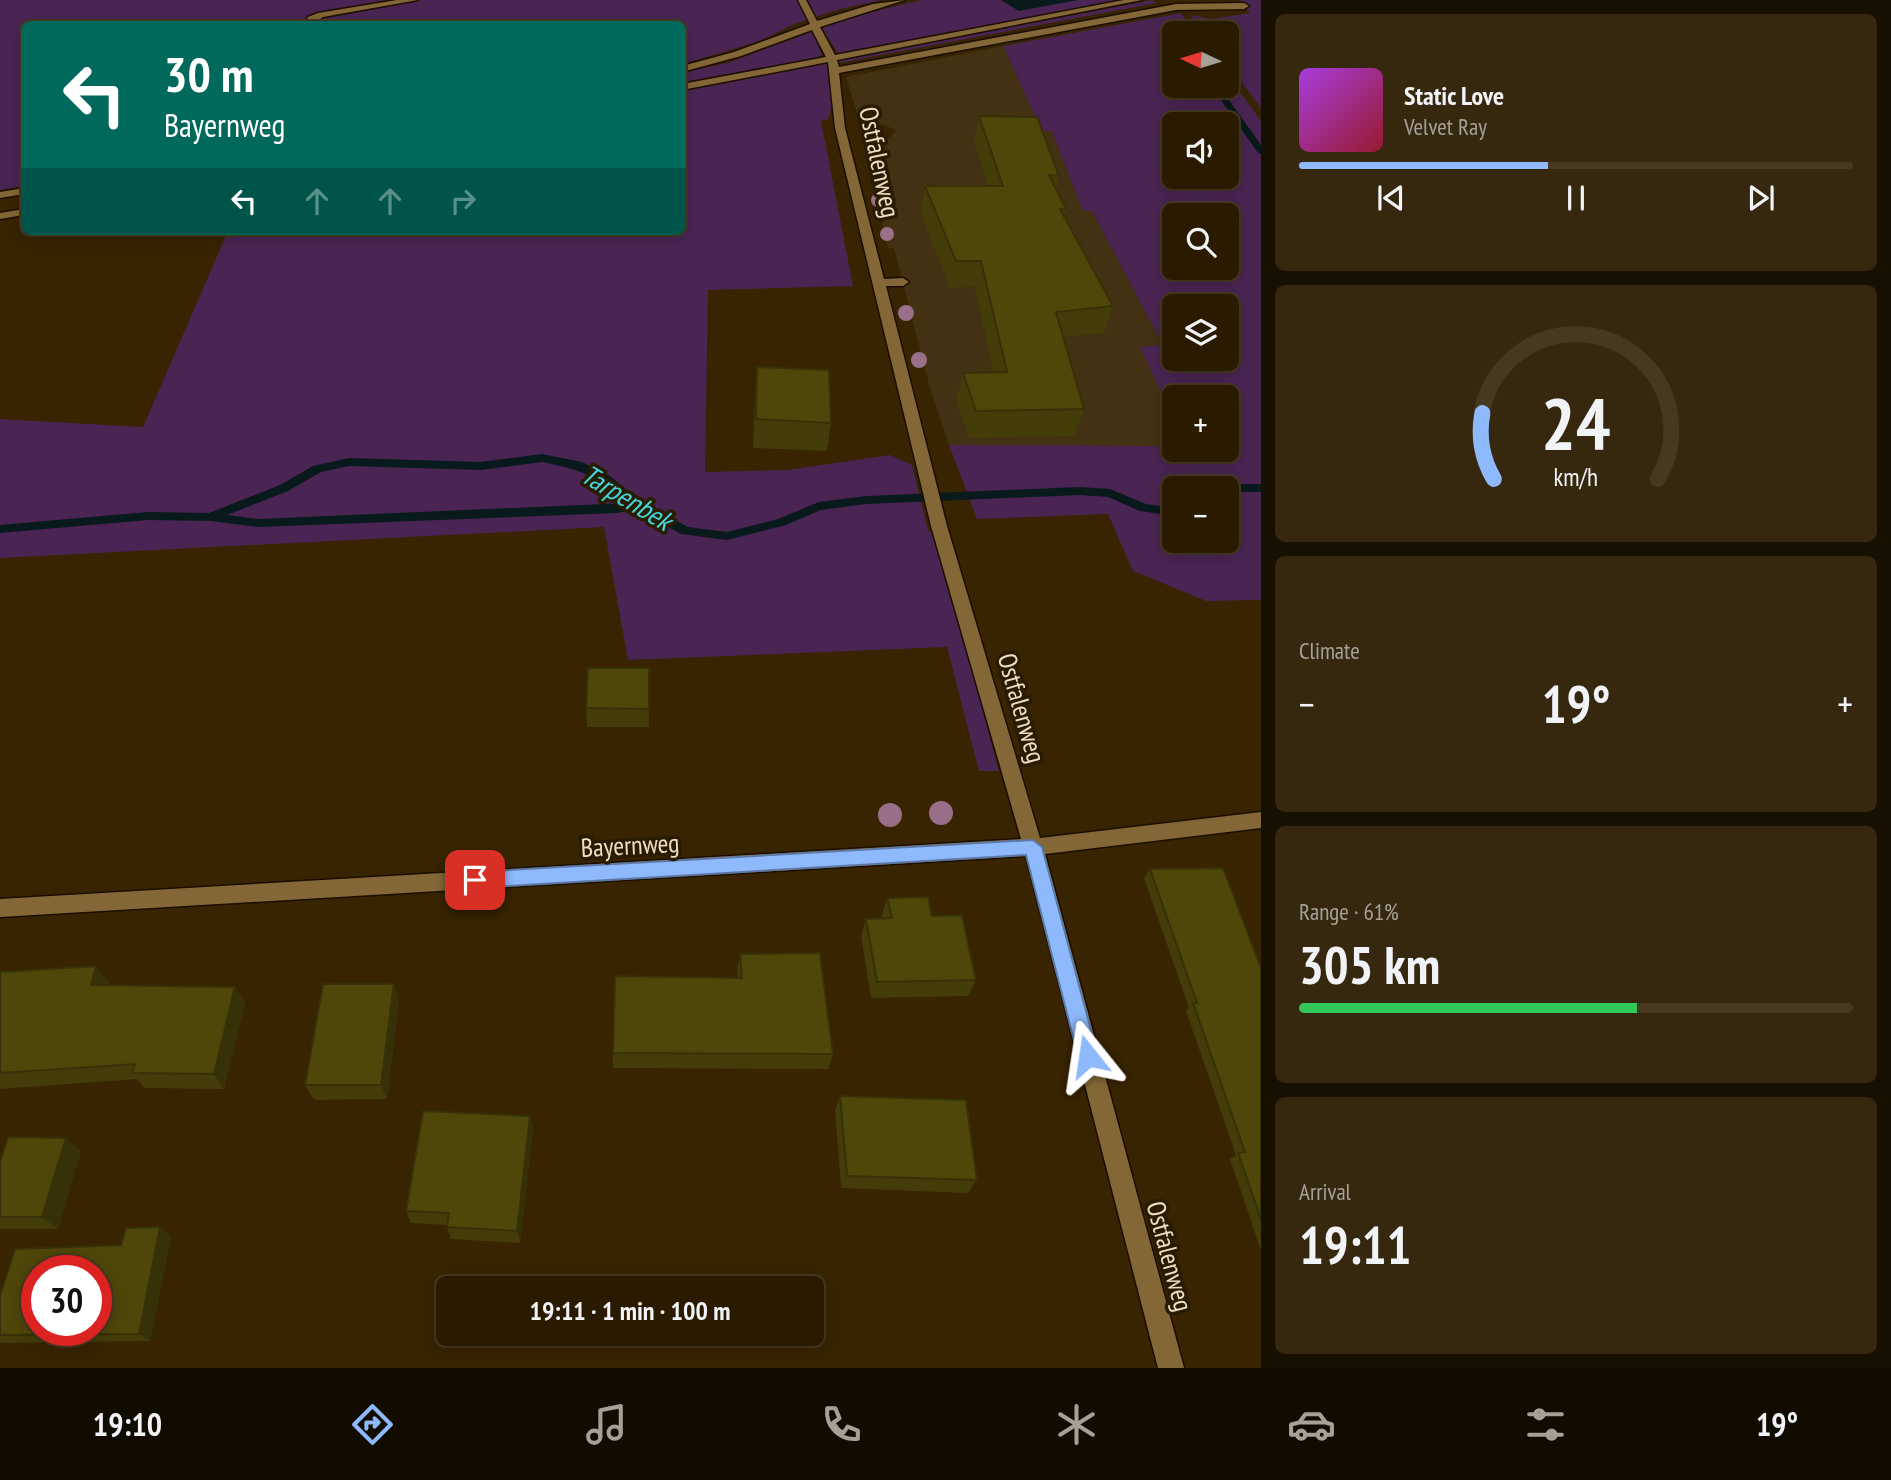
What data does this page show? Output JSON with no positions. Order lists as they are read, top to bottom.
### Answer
{
  "streets": {
    "street": ["Ostfalenweg", "Bayernweg"]
  },
  "crossings": [
    ["Ostfalenweg", "Bayernweg"]
  ],
  "water": ["Tarpenbek"],
  "north": "left",
  "page": {
    "map_buttons": ["+", "−"],
    "turn": ["30 m", "Bayernweg"],
    "song": ["Static Love", "Velvet Ray"],
    "tile": [
      "Climate",
      ["Range · 61%", "305 km"],
      ["Arrival", "19:11"]
    ],
    "heat": ["−", "19°", "+"],
    "limit": "30",
    "trip": "19:11 · 1 min · 100 m",
    "tabs": ["19:10", "19°"],
    "gauge": ["24", "km/h"]
  }
}
